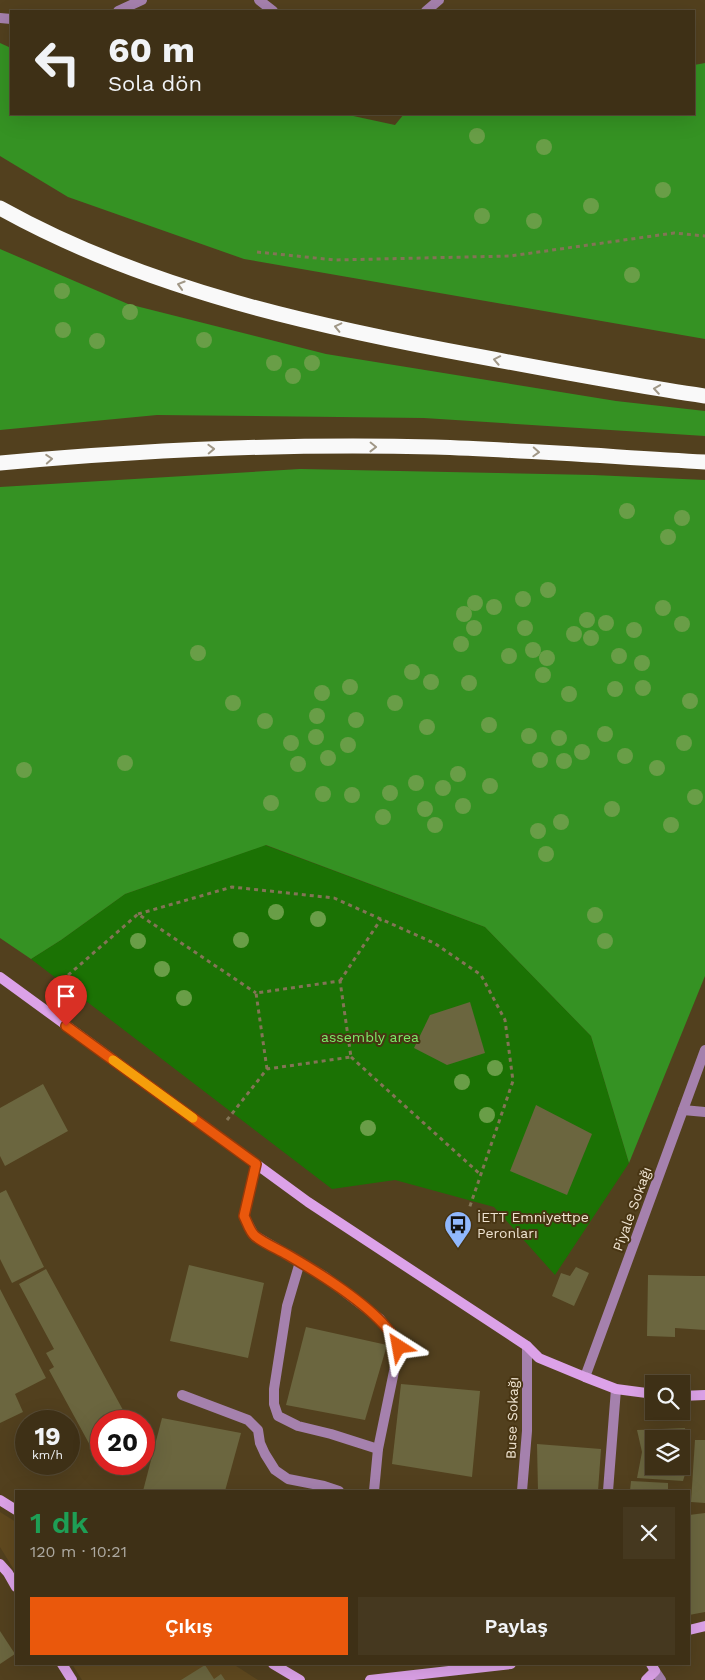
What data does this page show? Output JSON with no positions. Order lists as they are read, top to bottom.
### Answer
{
  "streets": {
    "street": ["Piyale Sokağı", "Buse Sokağı"]
  },
  "parks": ["assembly area"],
  "places": {
    "bus stop": ["İETT Emniyettpe Peronları"]
  },
  "page": {
    "turn": ["60 m", "Sola dön"],
    "speed": "19 km/h",
    "limit": "20",
    "heading": ["1 dk", "120 m · 10:21"],
    "buttons": ["Çıkış", "Paylaş"]
  }
}
